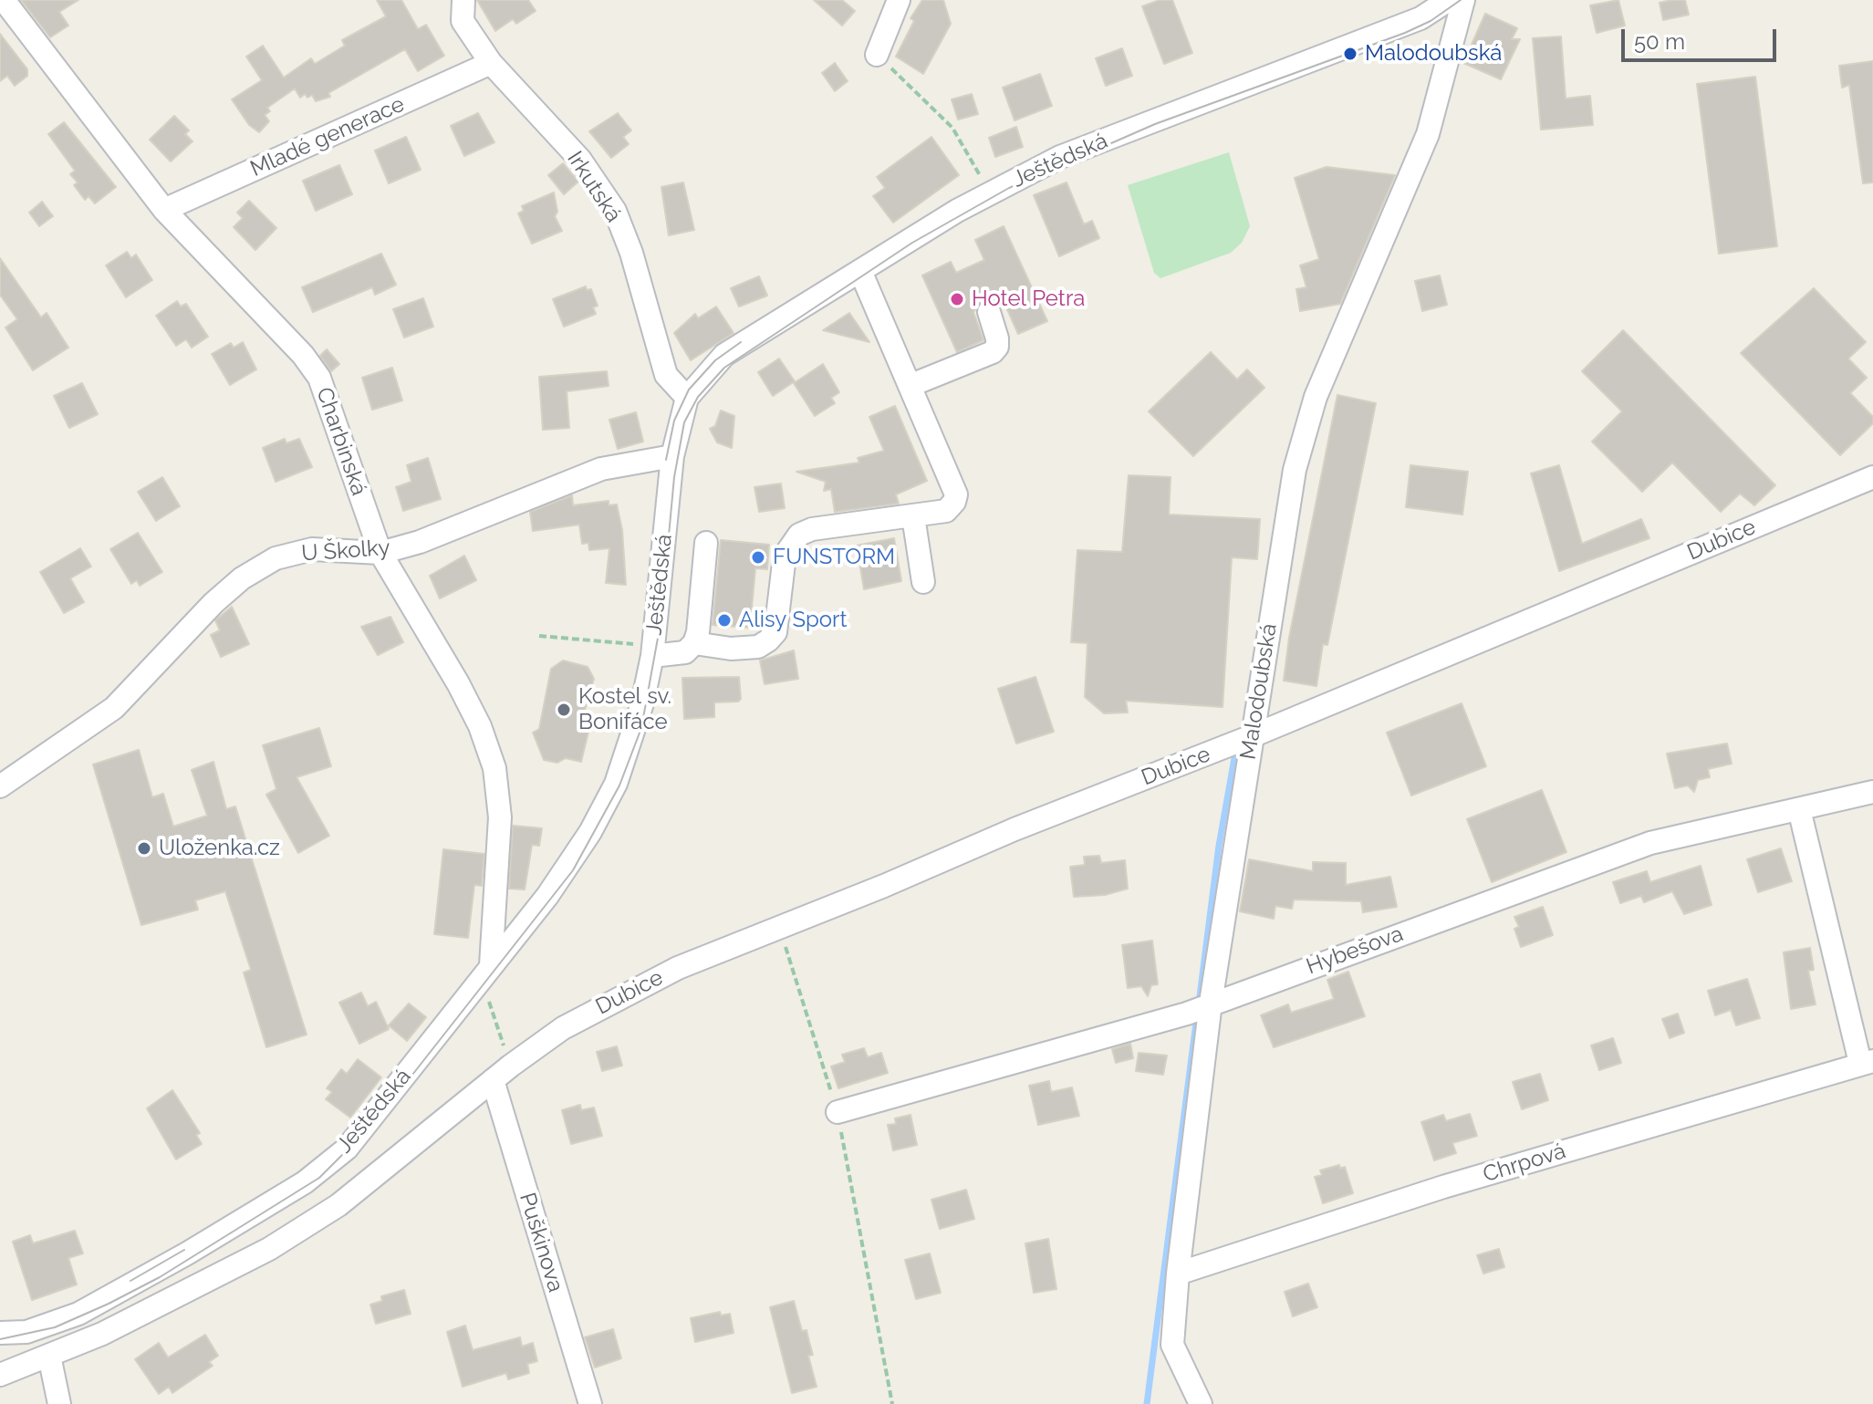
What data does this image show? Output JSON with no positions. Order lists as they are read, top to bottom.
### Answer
{
  "streets": {
    "street": [
      "Mladé generace",
      "Ještědská",
      "Irkutská",
      "Charbinská",
      "Dubice",
      "U Školky",
      "Malodoubská",
      "Hybešova",
      "Chrpová",
      "Puškinova"
    ]
  },
  "crossings": [
    ["Mladé generace", "Irkutská"],
    ["Mladé generace", "Charbinská"],
    ["Ještědská", "Irkutská"],
    ["Ještědská", "Charbinská"],
    ["Ještědská", "Dubice"],
    ["Ještědská", "U Školky"],
    ["Ještědská", "Puškinova"],
    ["Charbinská", "U Školky"],
    ["Dubice", "Malodoubská"],
    ["Dubice", "Puškinova"],
    ["Malodoubská", "Hybešova"],
    ["Malodoubská", "Chrpová"]
  ],
  "places": [
    "Malodoubská",
    "Hotel Petra",
    "FUNSTORM",
    "Alisy Sport",
    "Kostel sv. Bonifáce",
    "Uloženka.cz"
  ],
  "scale_bar": "50 m"
}
